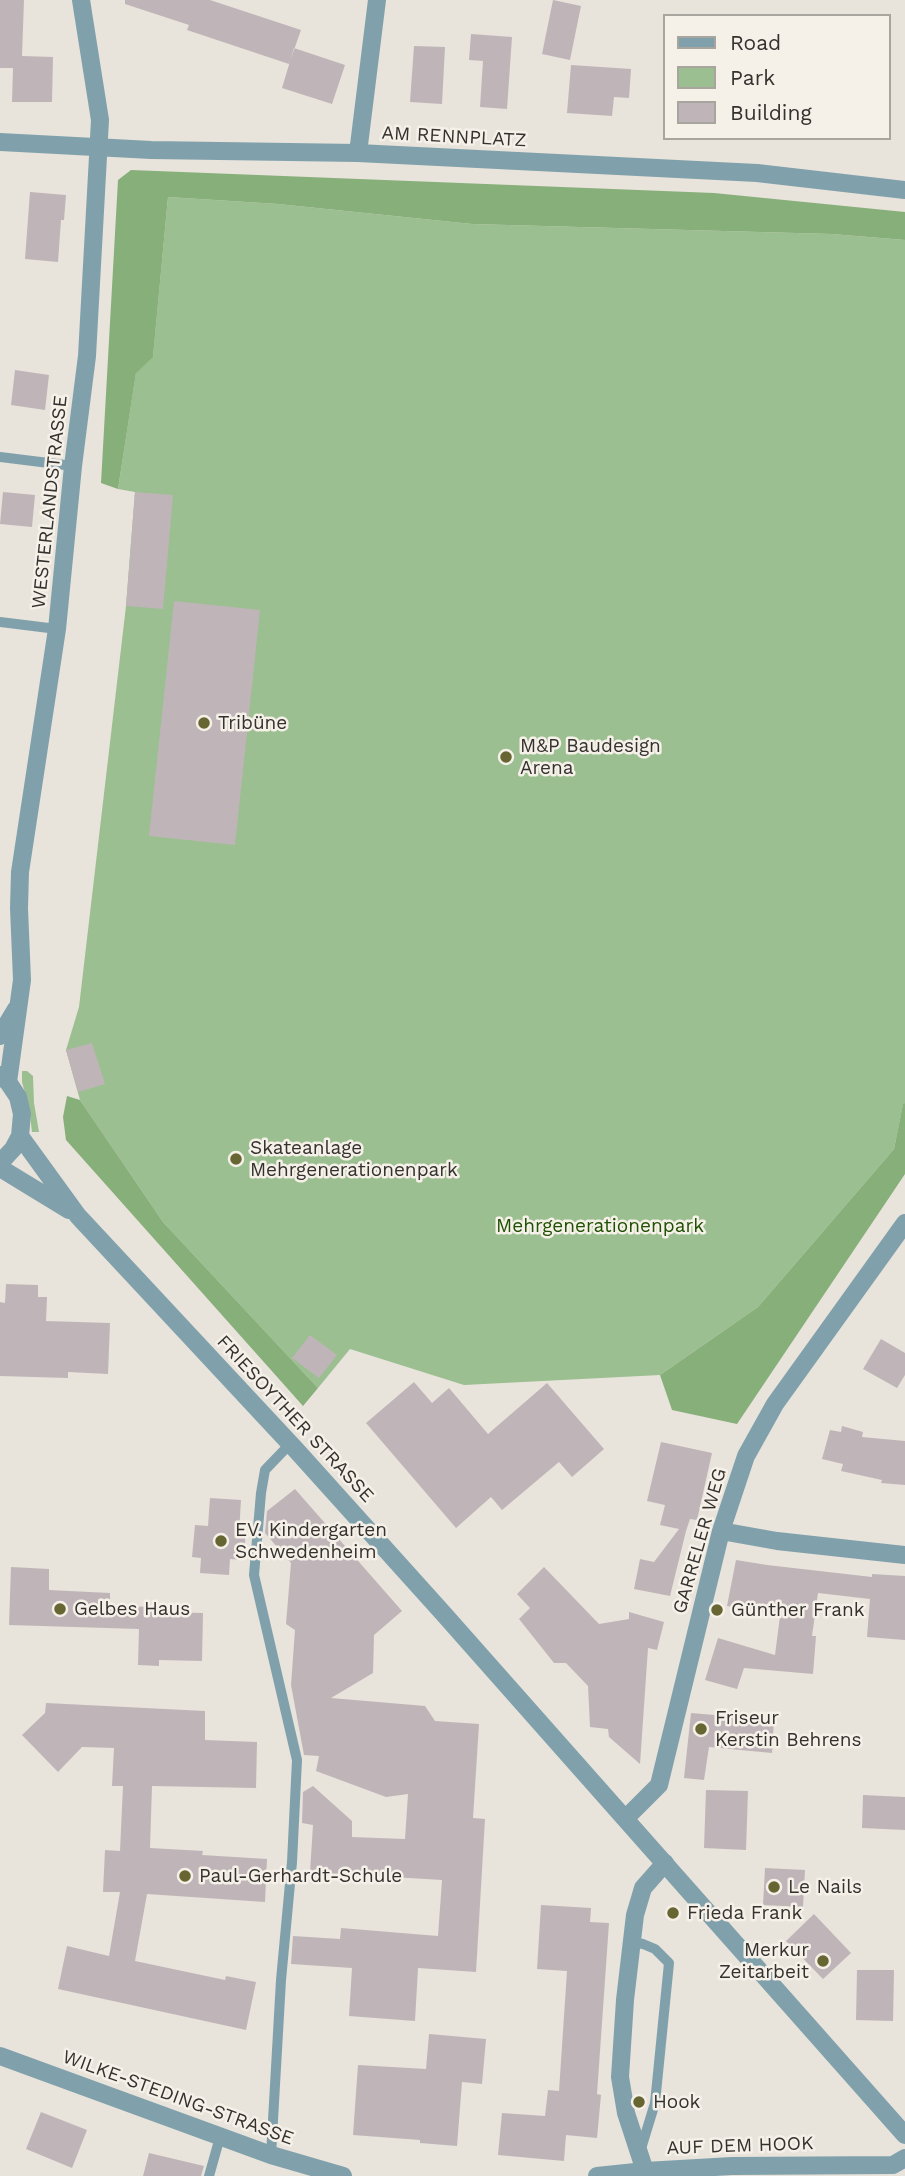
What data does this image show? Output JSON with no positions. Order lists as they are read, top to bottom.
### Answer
{
  "streets": {
    "street": [
      "AM RENNPLATZ",
      "WESTERLANDSTRASSE",
      "FRIESOYTHER STRASSE",
      "GARRELER WEG",
      "WILKE-STEDING-STRASSE",
      "AUF DEM HOOK"
    ]
  },
  "crossings": [
    ["AM RENNPLATZ", "WESTERLANDSTRASSE"],
    ["FRIESOYTHER STRASSE", "GARRELER WEG"],
    ["FRIESOYTHER STRASSE", "AUF DEM HOOK"]
  ],
  "parks": ["Mehrgenerationenpark"],
  "places": [
    "Tribüne",
    "M&P Baudesign Arena",
    "Skateanlage Mehrgenerationenpark",
    "EV. Kindergarten Schwedenheim",
    "Gelbes Haus",
    "Günther Frank",
    "Friseur Kerstin Behrens",
    "Paul-Gerhardt-Schule",
    "Le Nails",
    "Frieda Frank",
    "Merkur Zeitarbeit",
    "Hook"
  ],
  "legend": ["Road", "Park", "Building"]
}
